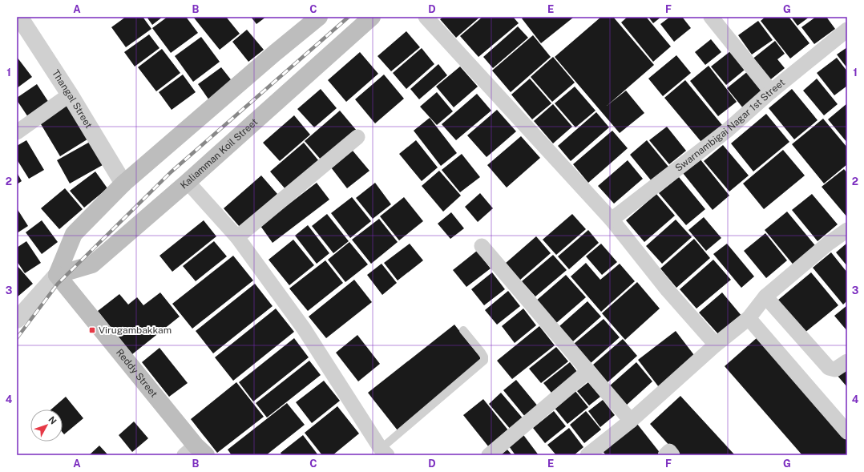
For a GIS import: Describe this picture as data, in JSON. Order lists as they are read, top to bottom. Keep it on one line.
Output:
{"streets":{"main road":["Kaliamman Koil Street","Reddy Street"],"street":["Thangal Street","Swarnambigai Nagar 1st Street"]},"crossings":[["Kaliamman Koil Street","Reddy Street"]],"places":{"transit":["Virugambakkam"]},"north":"top right","grid":{"columns":["A","B","C","D","E","F","G"],"rows":["1","2","3","4"]}}
